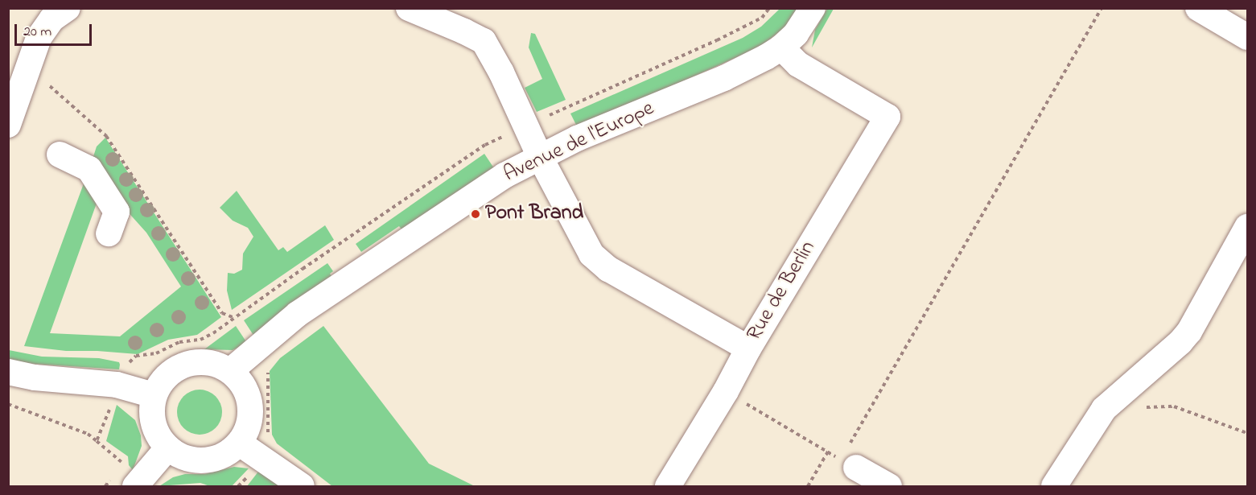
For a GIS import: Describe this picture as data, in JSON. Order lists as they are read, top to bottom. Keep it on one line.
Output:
{"streets":{"street":["Avenue de l'Europe","Rue de Berlin"]},"crossings":[["Avenue de l'Europe","Rue de Berlin"]],"places":["Pont Brand"],"scale_bar":"20 m"}
